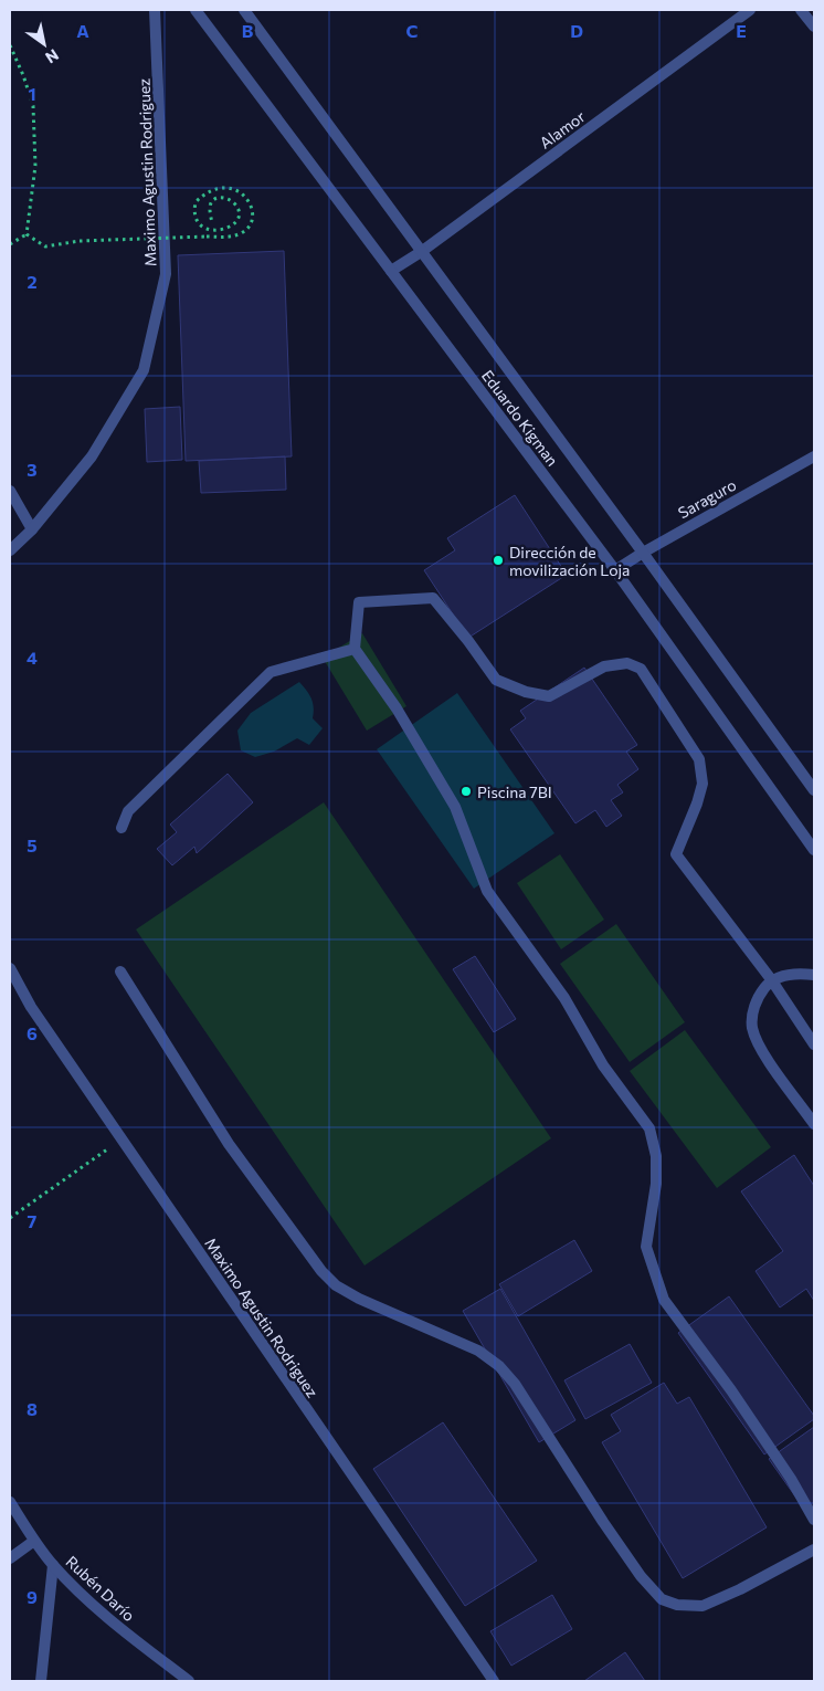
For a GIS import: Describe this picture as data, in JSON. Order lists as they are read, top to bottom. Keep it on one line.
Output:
{"streets":{"street":["Alamor","Maximo Agustin Rodriguez","Eduardo Kigman","Saraguro","Rubén Darío"]},"crossings":[["Alamor","Eduardo Kigman"],["Eduardo Kigman","Saraguro"]],"places":["Dirección de movilización Loja","Piscina 7BI"],"north":"bottom right","grid":{"columns":["A","B","C","D","E"],"rows":["1","2","3","4","5","6","7","8","9"]}}
